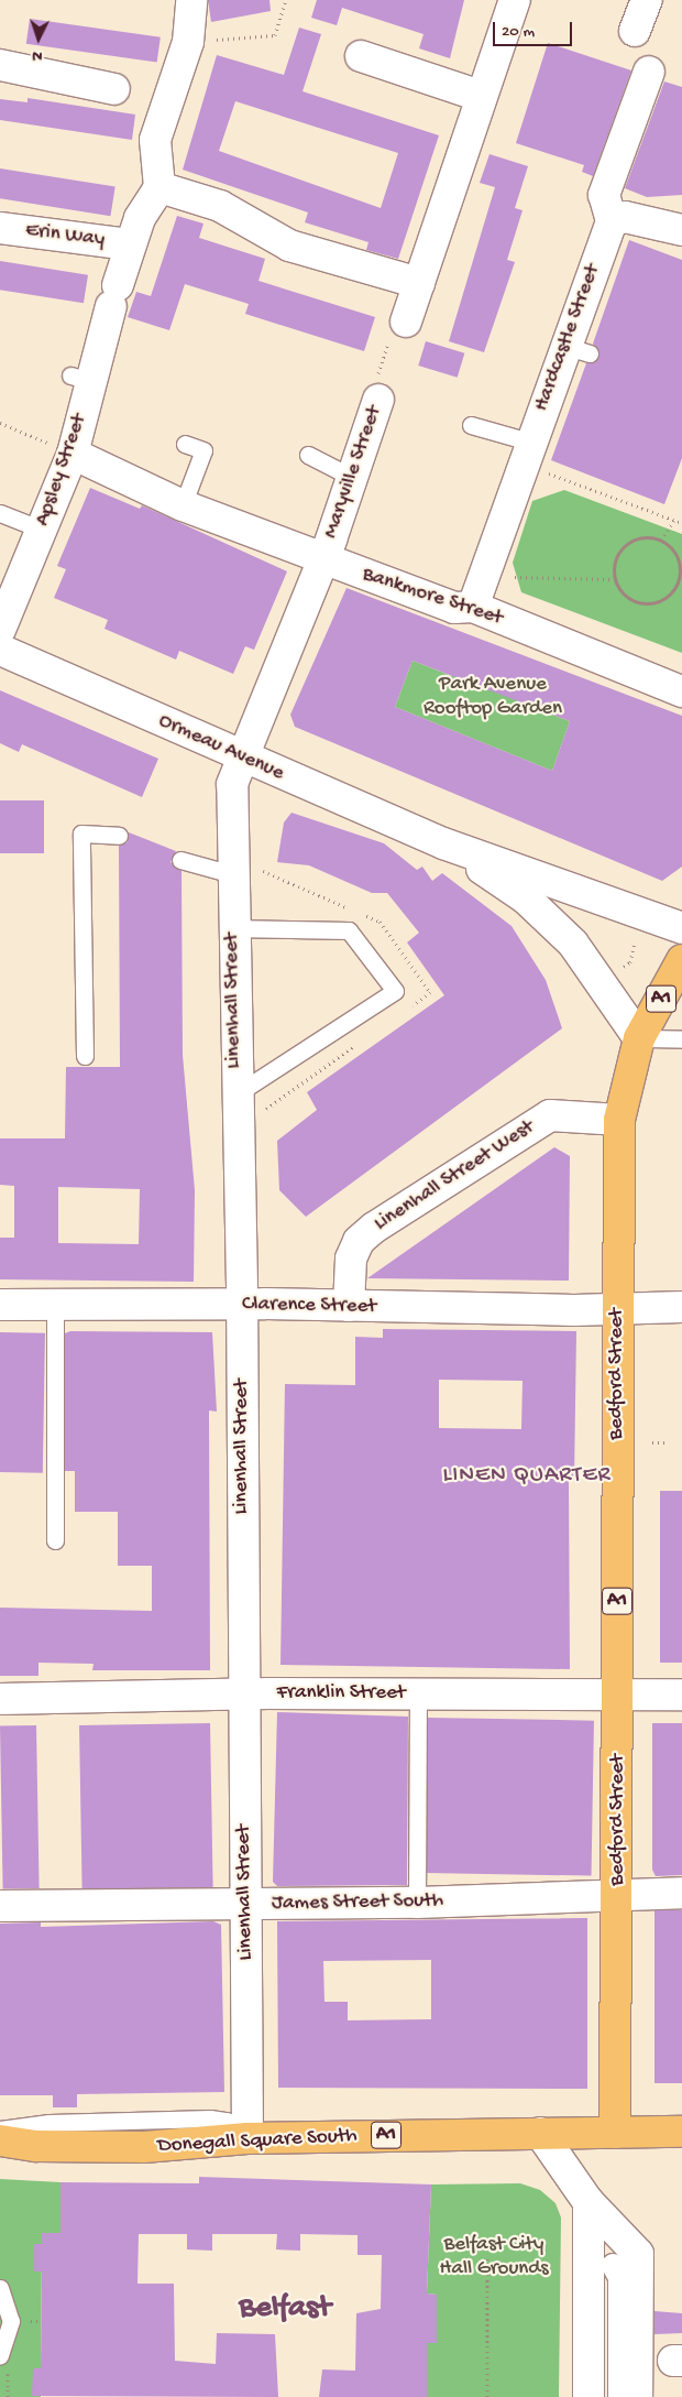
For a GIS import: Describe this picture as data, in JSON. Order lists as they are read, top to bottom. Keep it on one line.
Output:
{"streets":{"main road":["A1","Bedford Street","Donegall Square South"],"street":["Erin Way","Hardcastle Street","Apsley Street","Maryville Street","Bankmore Street","Ormeau Avenue","Linenhall Street","Linenhall Street West","Clarence Street","Franklin Street","James Street South"]},"crossings":[["Erin Way","Apsley Street"],["Hardcastle Street","Bankmore Street"],["Apsley Street","Bankmore Street"],["Maryville Street","Bankmore Street"],["Maryville Street","Ormeau Avenue"],["Maryville Street","Linenhall Street"],["Ormeau Avenue","Linenhall Street"],["Ormeau Avenue","Bedford Street"],["A1","Bedford Street"],["A1","Donegall Square South"],["Linenhall Street","Clarence Street"],["Linenhall Street","Franklin Street"],["Linenhall Street","James Street South"],["Linenhall Street","Donegall Square South"],["Linenhall Street West","Clarence Street"],["Linenhall Street West","Bedford Street"],["Clarence Street","Bedford Street"],["Bedford Street","Franklin Street"],["Bedford Street","James Street South"],["Bedford Street","Donegall Square South"]],"districts":["LINEN QUARTER","Belfast"],"parks":["Park Avenue Rooftop Garden","Belfast City Hall Grounds"],"scale_bar":"20 m","north":"bottom"}
